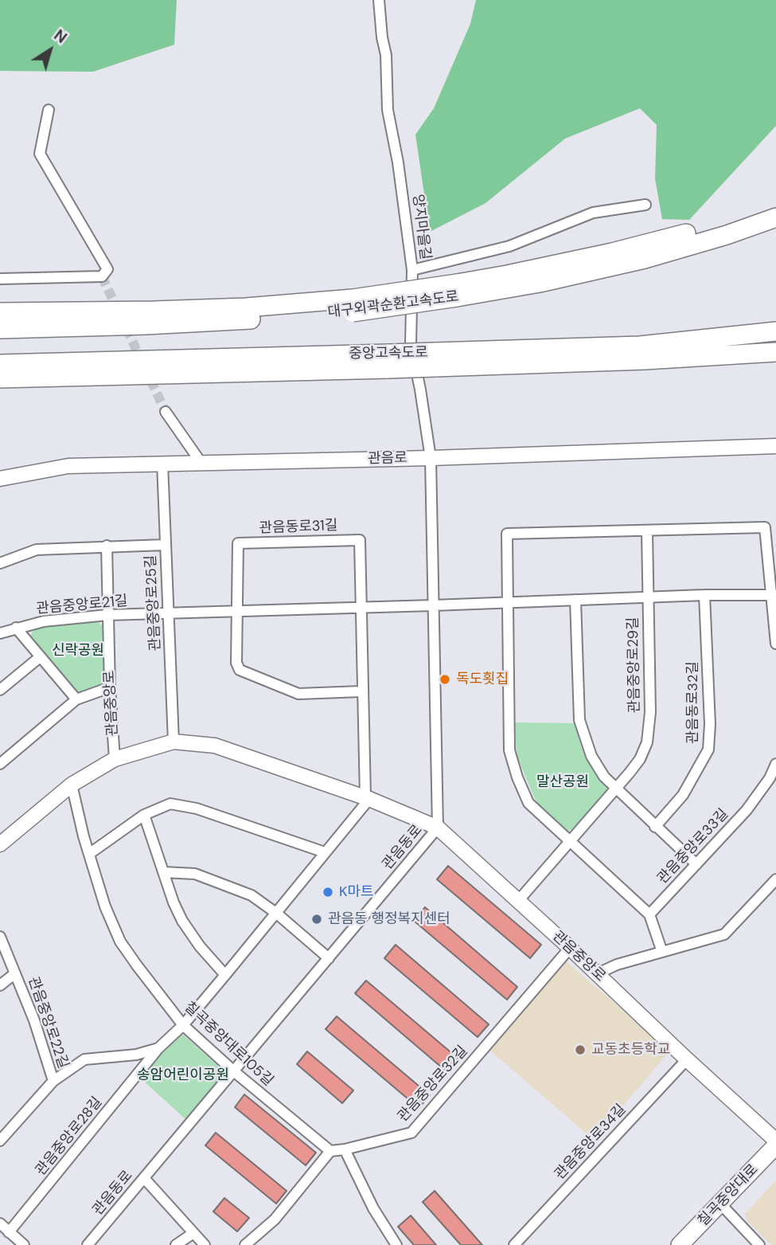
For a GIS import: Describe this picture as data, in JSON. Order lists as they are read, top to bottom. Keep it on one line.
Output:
{"streets":{"highway":["대구외곽순환고속도로","중앙고속도로"],"main road":["관음로","관음중앙로","칠곡중앙대로"],"street":["양지마을길","관음동로31길","관음중앙로25길","관음중앙로21길","관음중앙로29길","관음동로32길","관음중앙로33길","관음동로","관음중앙로22길","칠곡중앙대로105길","관음중앙로32길","관음중앙로28길","관음중앙로34길"]},"crossings":[["양지마을길","관음로"],["양지마을길","관음동로"],["관음로","관음중앙로25길"],["관음로","관음동로"],["관음중앙로25길","관음중앙로21길"],["관음중앙로25길","관음중앙로"],["관음중앙로21길","관음중앙로"],["관음중앙로29길","관음중앙로"],["관음중앙로","관음동로"],["관음중앙로","칠곡중앙대로105길"],["관음중앙로","관음중앙로32길"],["관음중앙로","관음중앙로28길"],["관음중앙로","관음중앙로34길"],["관음동로","칠곡중앙대로105길"],["관음중앙로22길","관음중앙로28길"],["칠곡중앙대로105길","관음중앙로32길"],["칠곡중앙대로105길","관음중앙로28길"]],"parks":["신락공원","말산공원","송암어린이공원"],"places":["독도횟집","K마트","관음동 행정복지센터","교동초등학교"],"north":"top right"}
